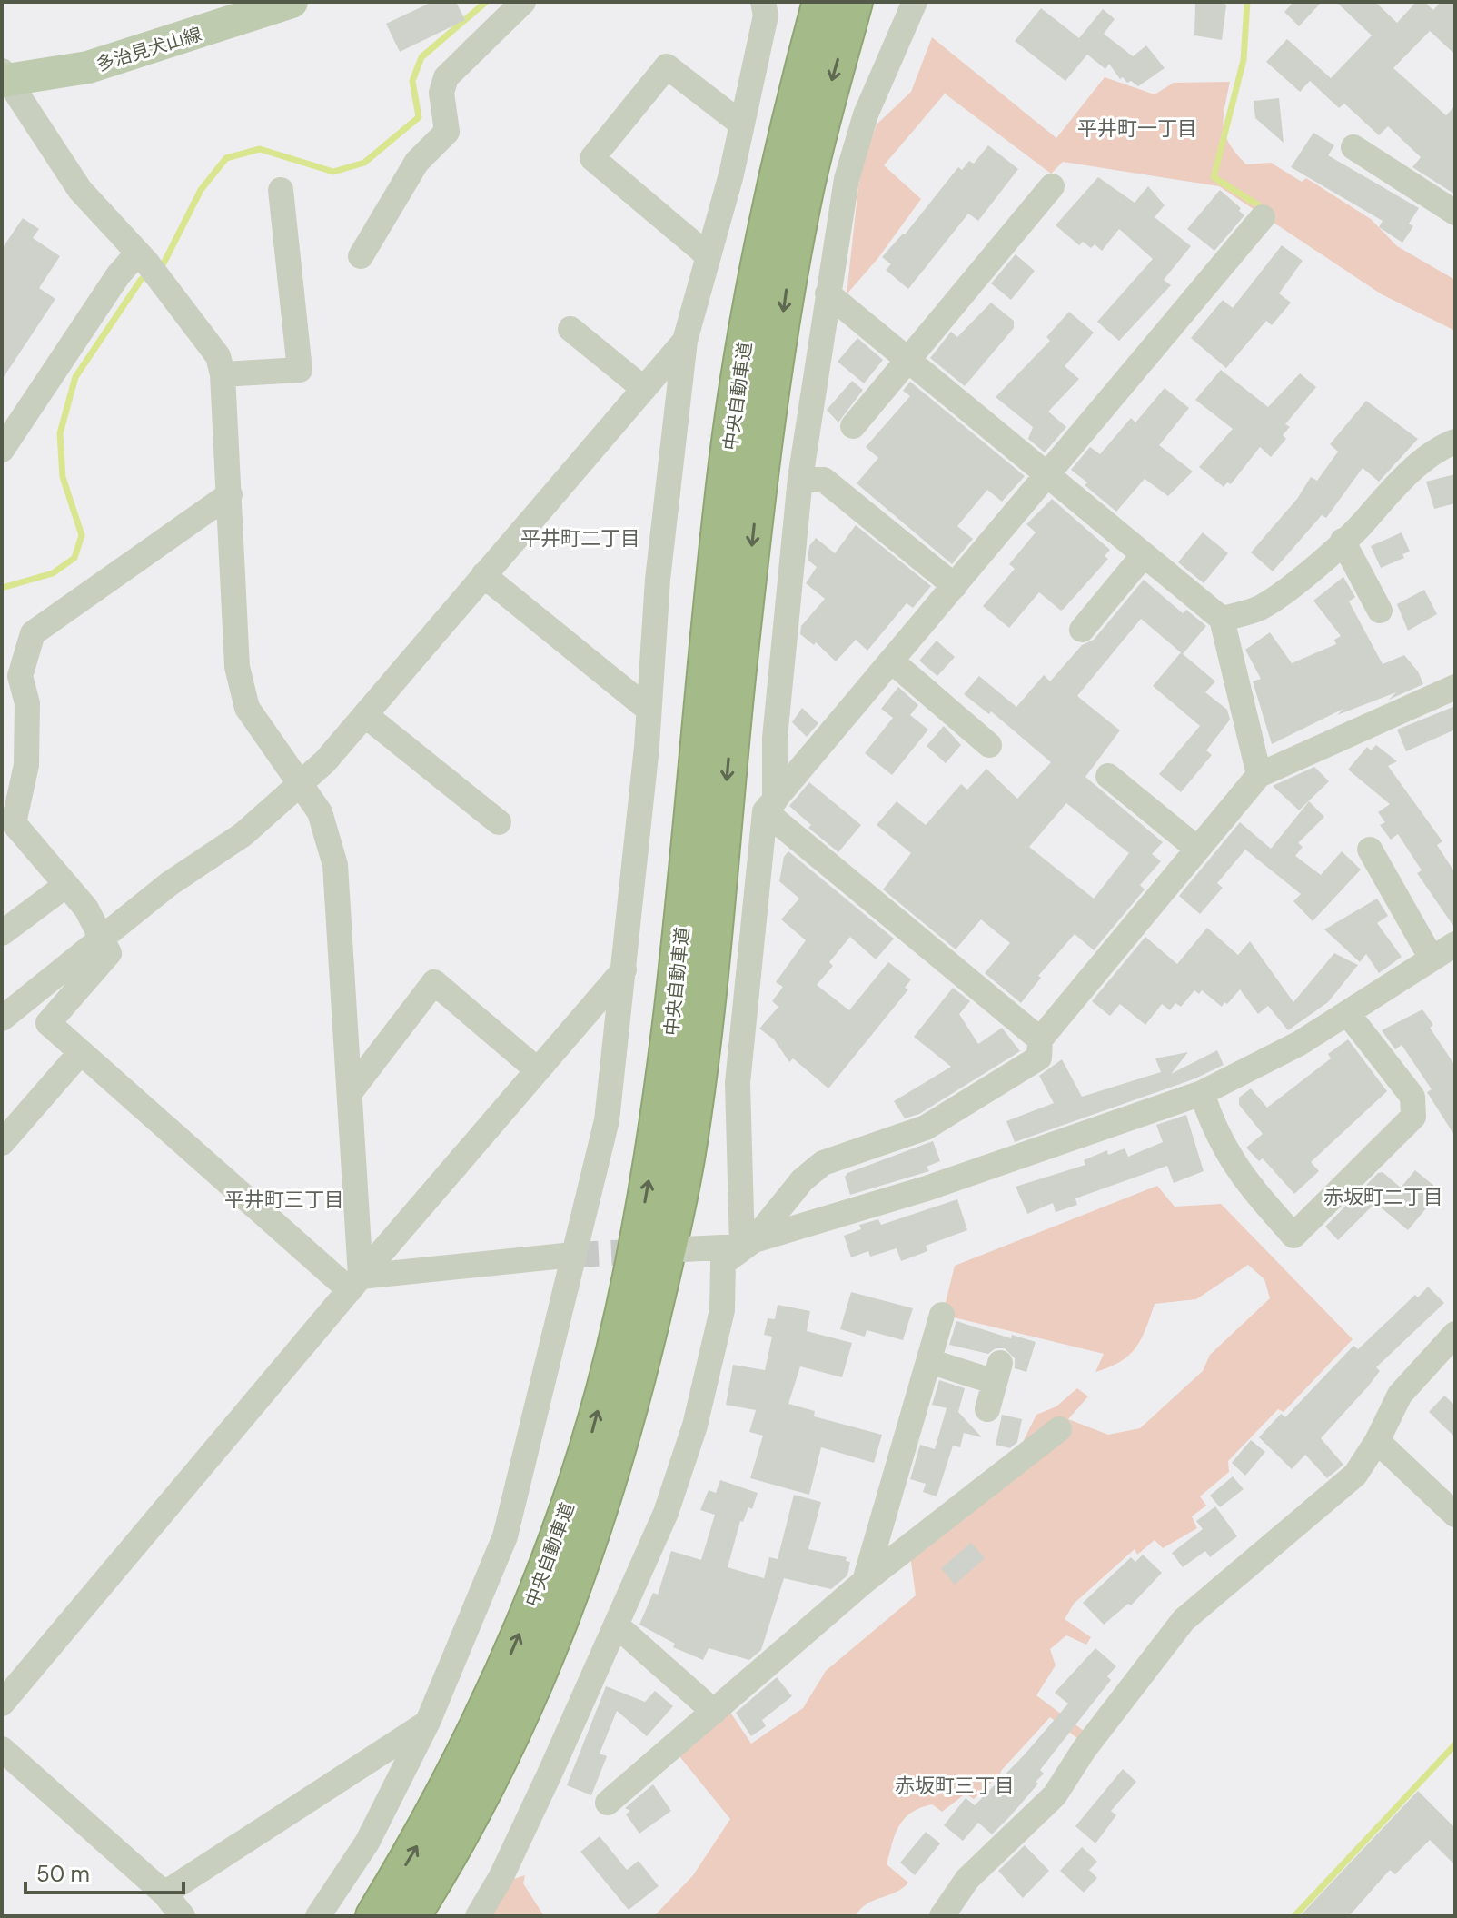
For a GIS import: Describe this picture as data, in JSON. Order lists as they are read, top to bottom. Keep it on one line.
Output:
{"streets":{"highway":["中央自動車道"],"main road":["多治見犬山線"]},"districts":["平井町一丁目","平井町二丁目","赤坂町二丁目","平井町三丁目","赤坂町三丁目"],"scale_bar":"50 m"}
